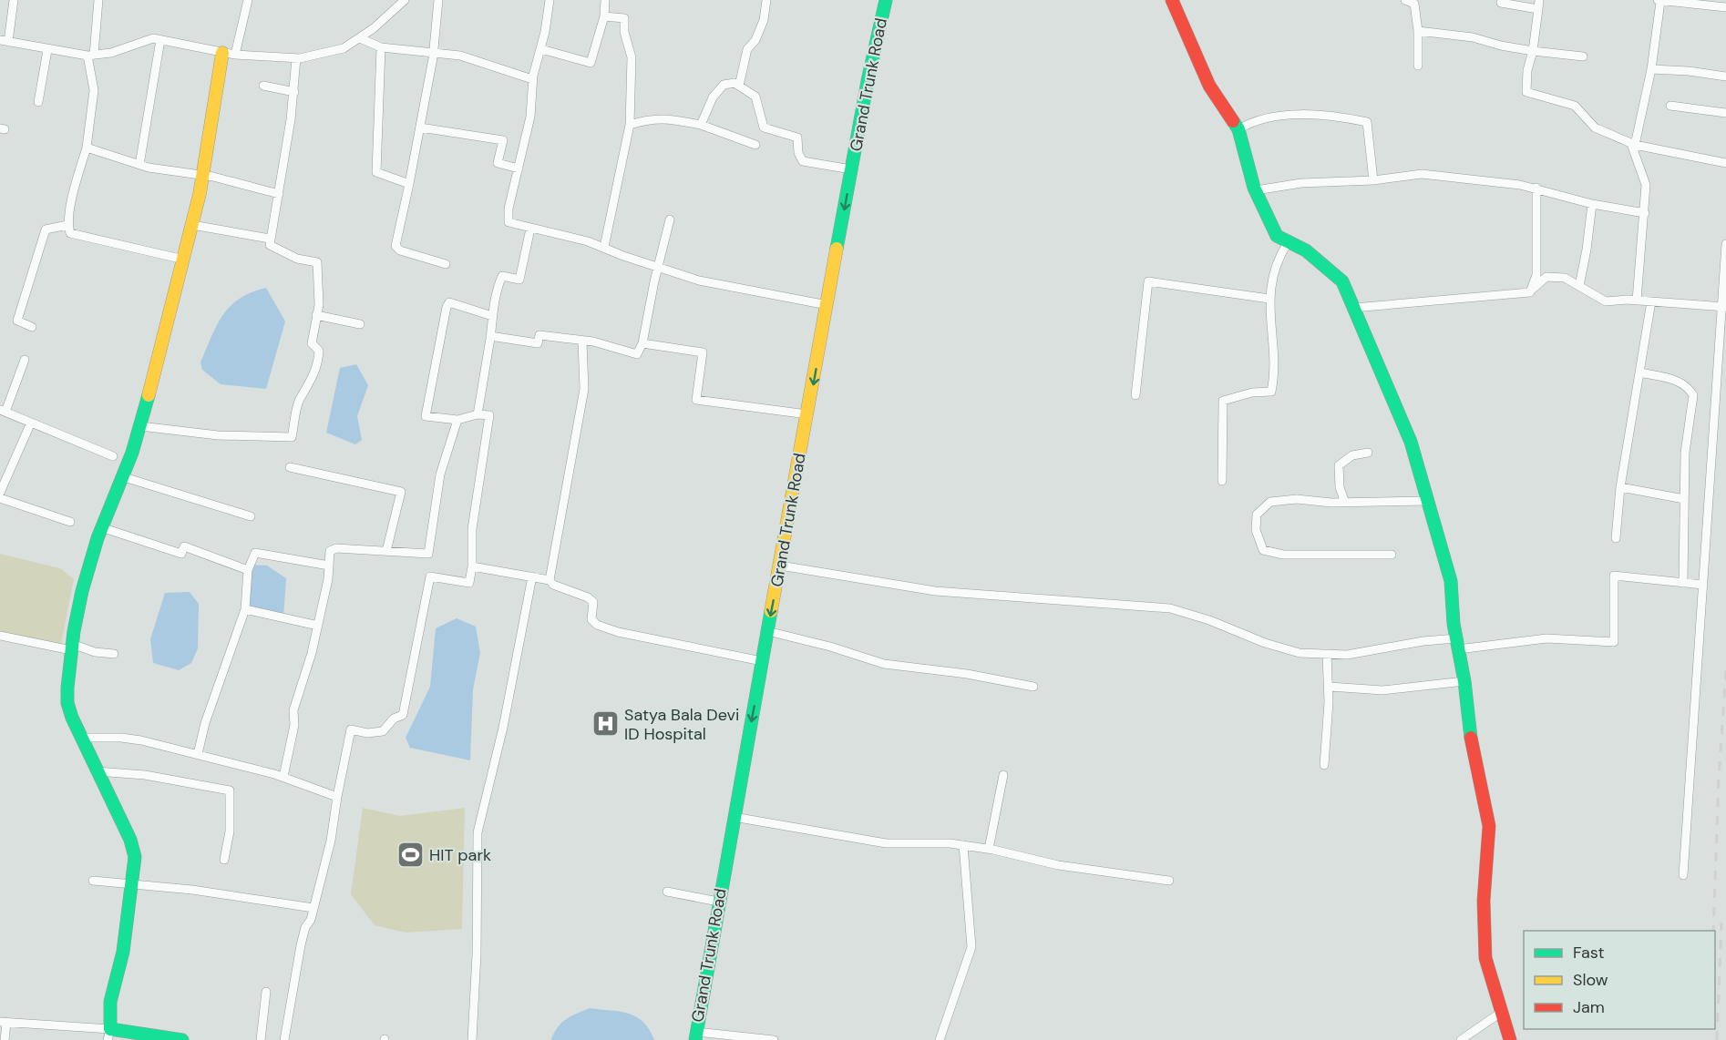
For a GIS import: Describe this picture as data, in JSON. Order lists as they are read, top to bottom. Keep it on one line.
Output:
{"streets":{"street":["Grand Trunk Road"]},"one_way":["Grand Trunk Road"],"places":{"hospital":["Satya Bala Devi ID Hospital"],"sports":["HIT park"]},"legend":["Fast","Slow","Jam"]}
